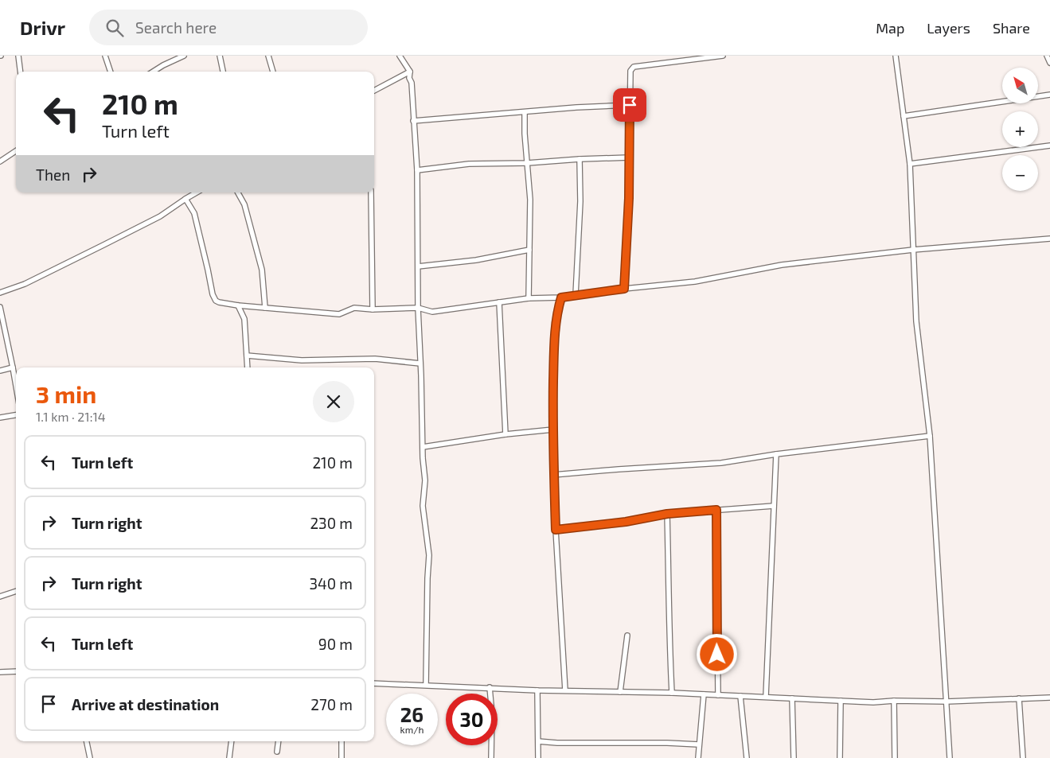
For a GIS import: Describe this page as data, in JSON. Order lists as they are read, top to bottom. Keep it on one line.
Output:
{"north":"top left","page":{"header":"Drivr","search":"Search here","nav":["Map","Layers","Share"],"map_buttons":["+","−"],"turn":["210 m","Turn left"],"then":"Then","heading":["3 min","1.1 km · 21:14"],"list":[{"name":"Turn left","value":"210 m"},{"name":"Turn right","value":"230 m"},{"name":"Turn right","value":"340 m"},{"name":"Turn left","value":"90 m"},{"name":"Arrive at destination","value":"270 m"}],"speed":"26 km/h","limit":"30"}}
